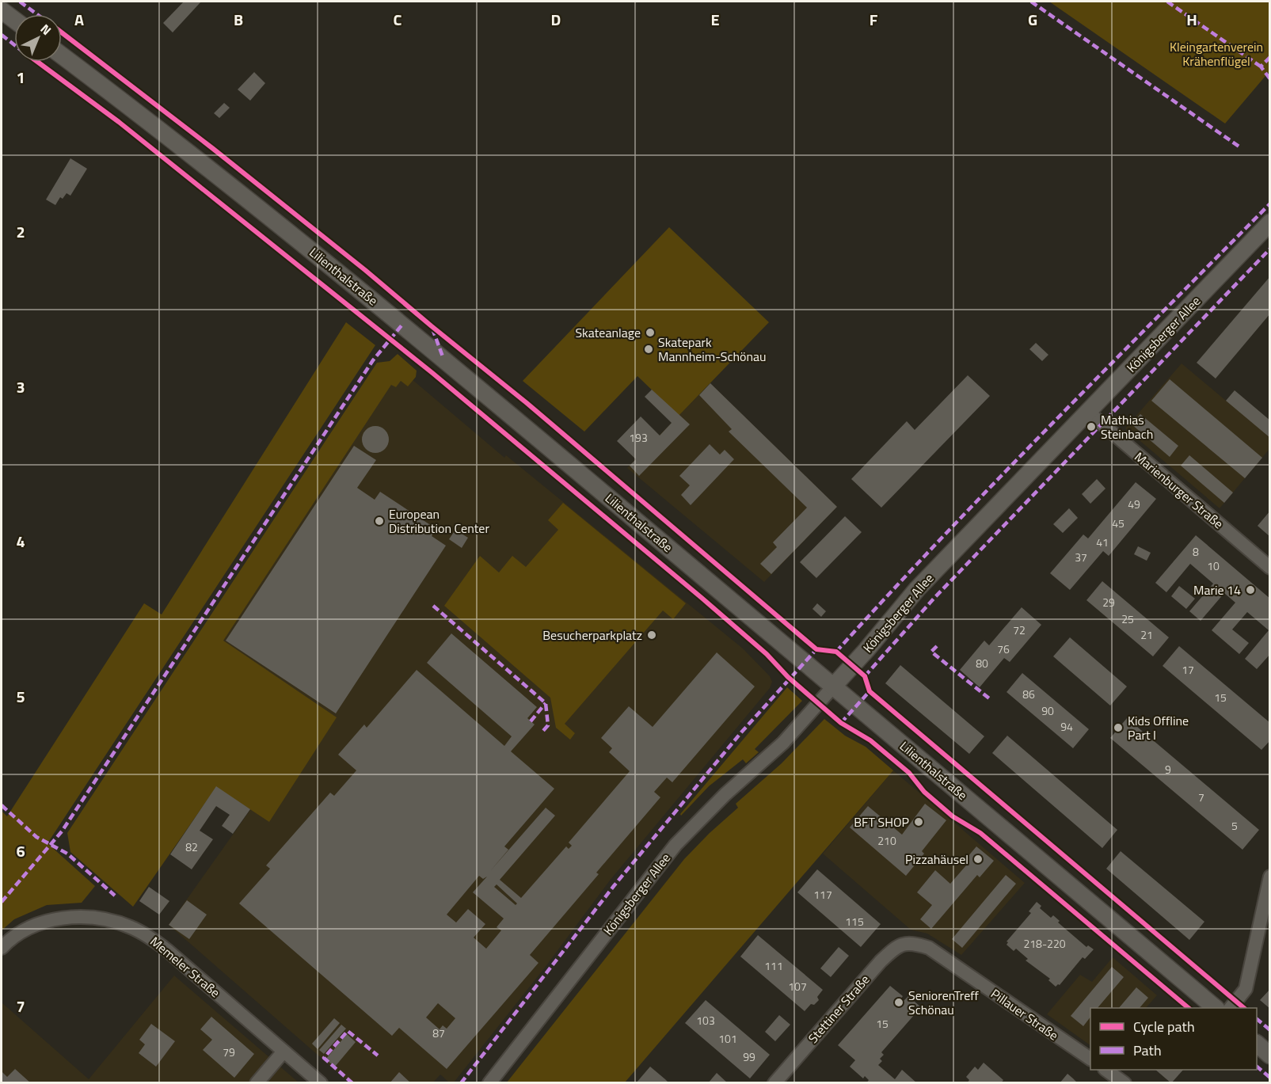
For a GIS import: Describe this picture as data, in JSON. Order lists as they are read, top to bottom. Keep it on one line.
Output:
{"streets":{"street":["Lilienthalstraße","Königsberger Allee","Marienburger Straße","Memeler Straße","Stettiner Straße","Pillauer Straße"]},"crossings":[["Lilienthalstraße","Königsberger Allee"],["Königsberger Allee","Marienburger Straße"],["Stettiner Straße","Pillauer Straße"]],"parks":["Kleingartenverein Krähenflügel"],"places":["Skateanlage","Skatepark Mannheim-Schönau","Mathias Steinbach","European Distribution Center","Marie 14","Besucherparkplatz","Kids Offline Part I","BFT SHOP","Pizzahäusel","SeniorenTreff Schönau"],"house_numbers":["193","49","45","41","8","37","10","29","25","72","21","76","80","17","86","15","90","94","9","7","5","210","82","117","115","218-220","111","107","103","15","87","101","79","99"],"legend":["Cycle path","Path"],"north":"top right","grid":{"columns":["A","B","C","D","E","F","G","H"],"rows":["1","2","3","4","5","6","7"]}}
